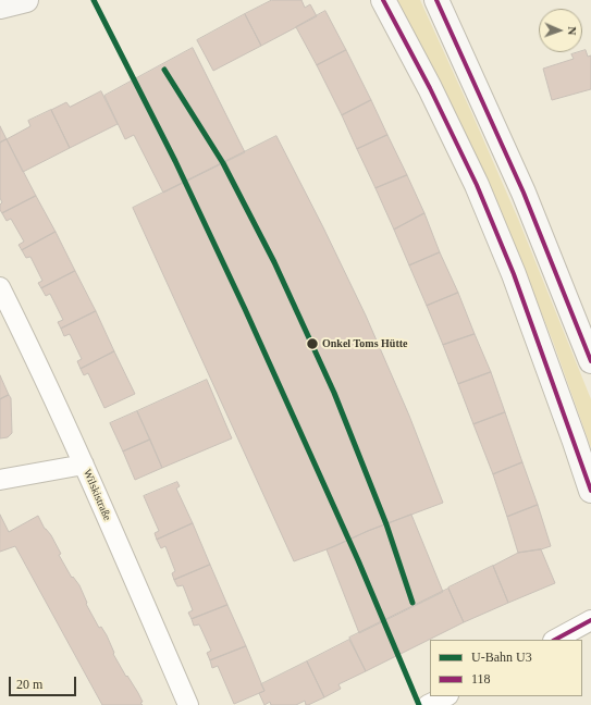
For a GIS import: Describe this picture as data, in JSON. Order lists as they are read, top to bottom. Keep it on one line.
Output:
{"streets":{"street":["Wilskistraße"]},"places":["Onkel Toms Hütte"],"lines":["metro line U3","transit line 118"],"legend":["U-Bahn U3","118"],"scale_bar":"20 m","north":"right"}
